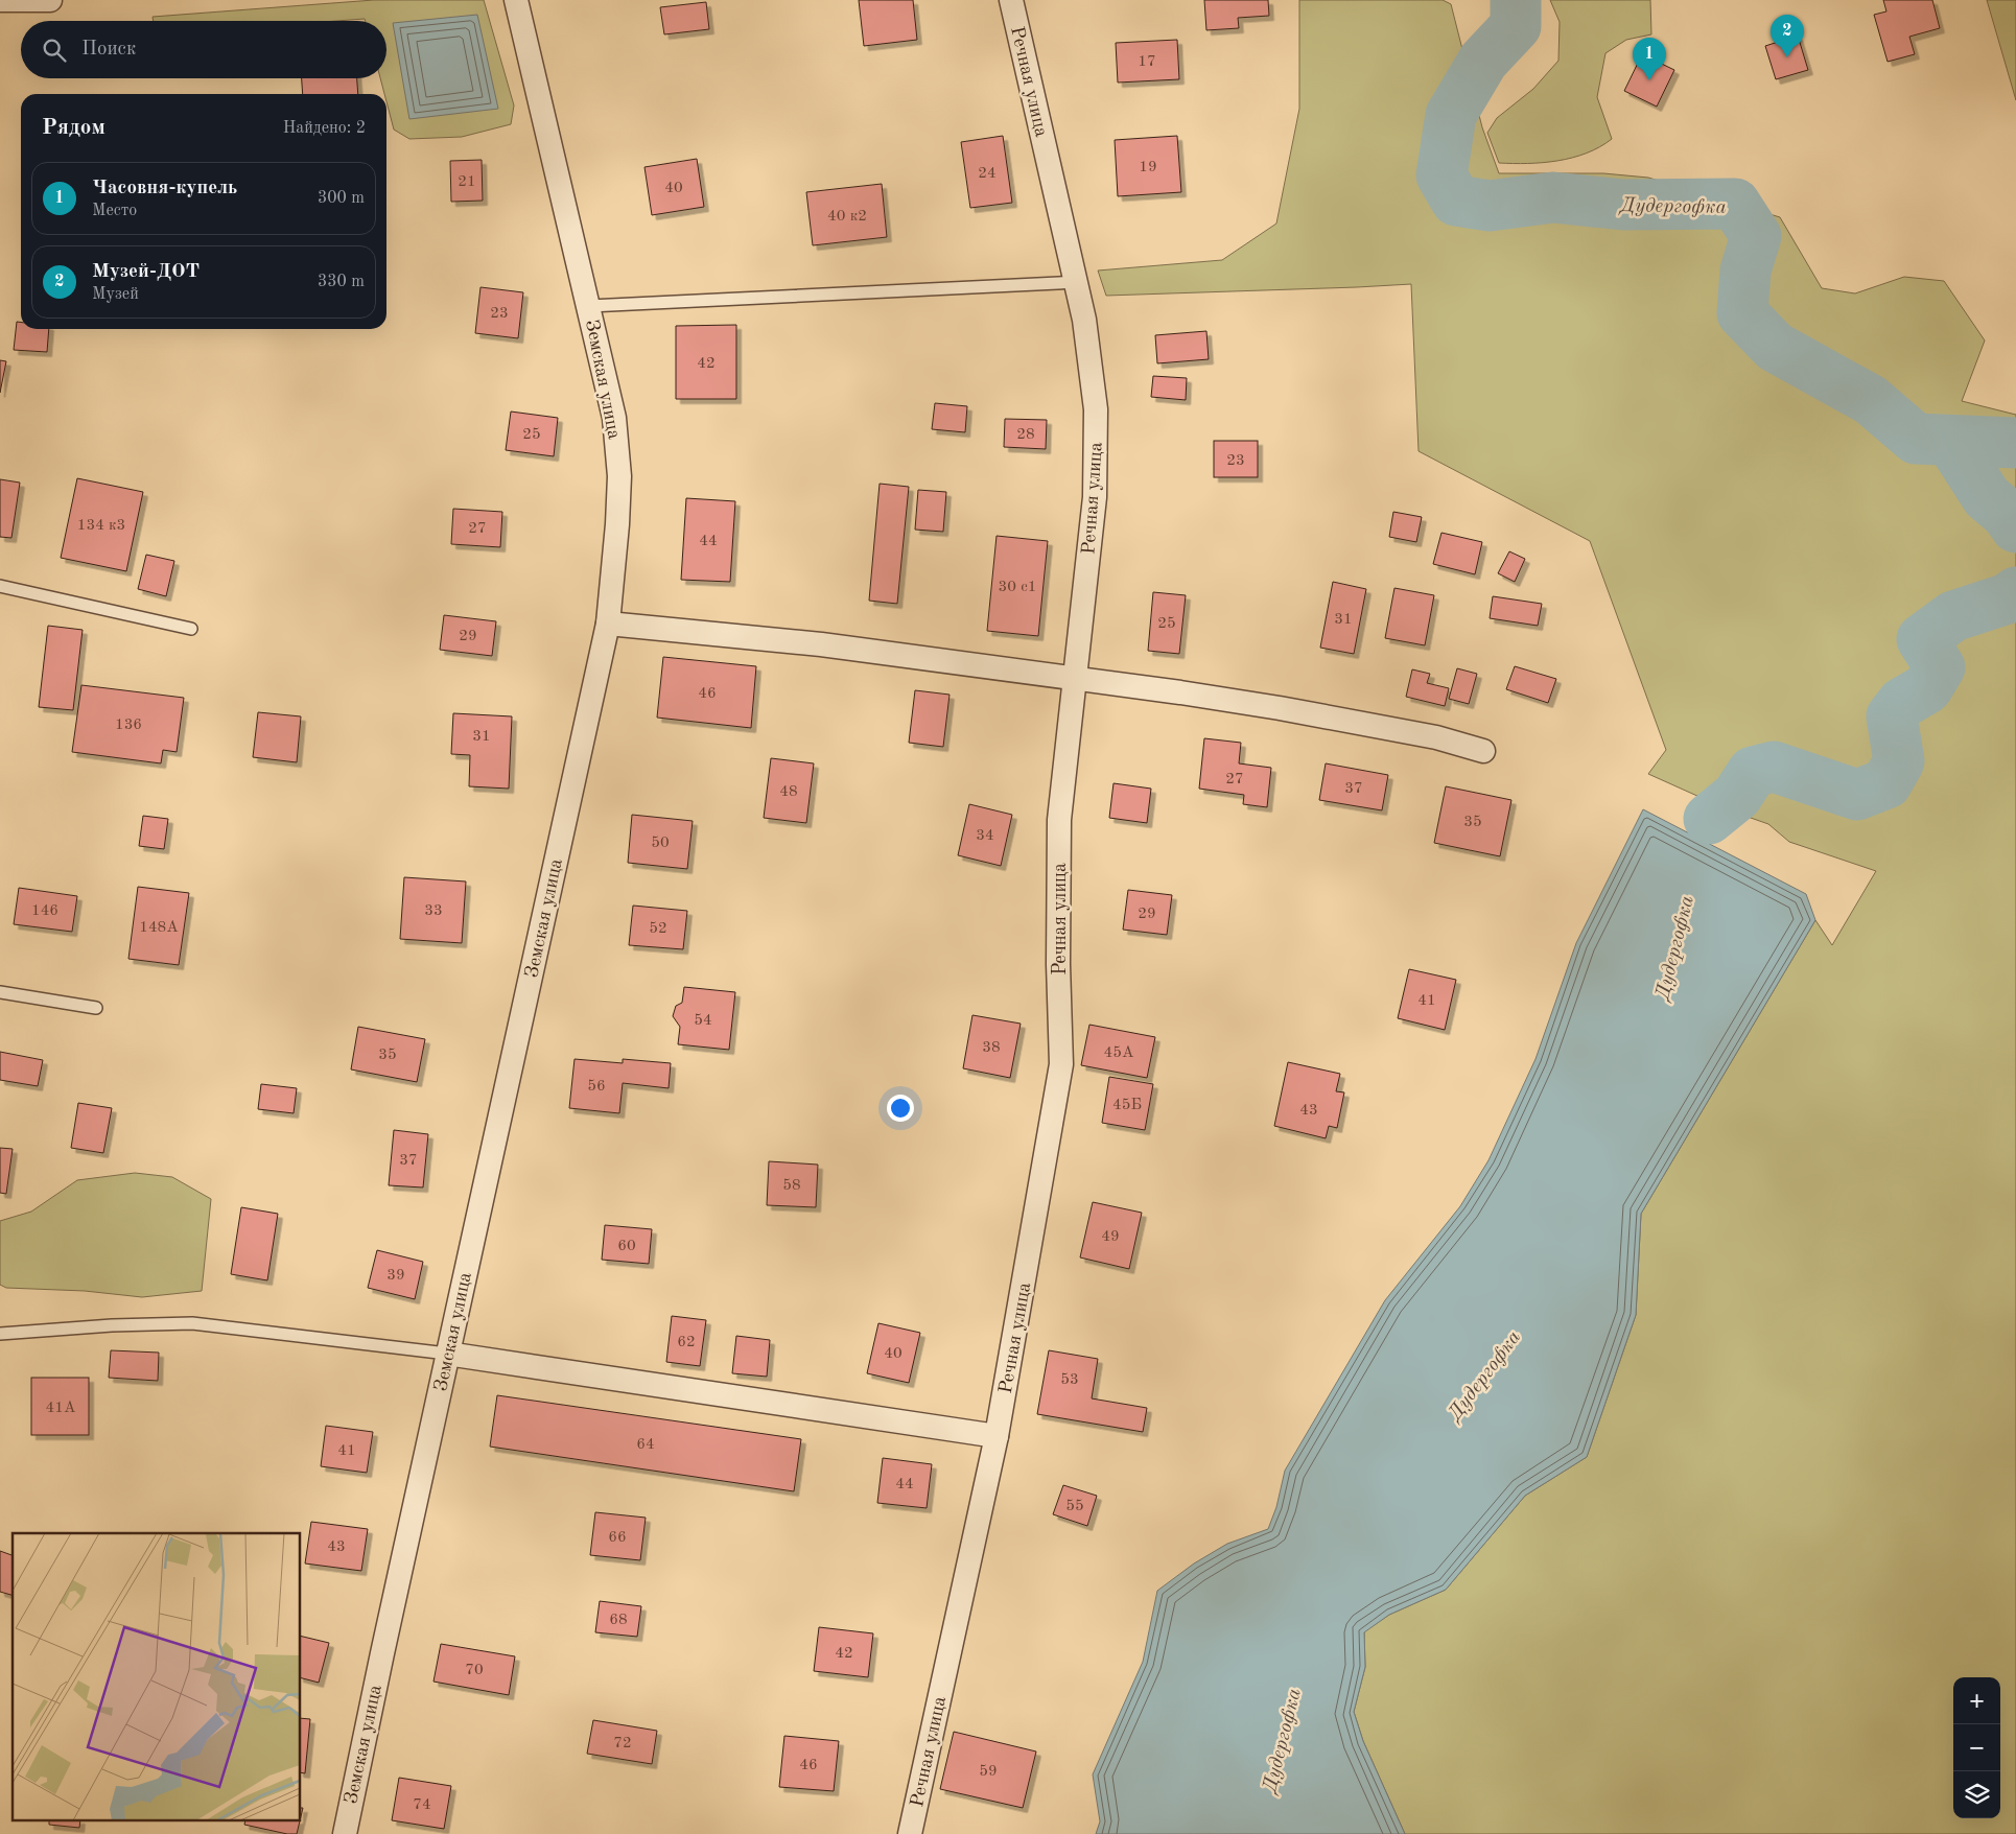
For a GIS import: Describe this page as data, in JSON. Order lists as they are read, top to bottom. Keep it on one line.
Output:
{"streets":{"street":["Речная улица","Земская улица"]},"water":["Дудергофка"],"house_numbers":["17","19","24","21","40","40 к2","23","42","25","28","23","134 к3","27","44","30 с1","31","25","29","46","136","31","27","37","48","35","34","50","146","33","29","148А","52","41","54","38","45А","35","56","45Б","43","37","58","49","60","39","62","40","53","41А","64","41","44","55","66","43","68","42","70","72","46","59","74"],"page":{"pins":["2","1"],"search":"Поиск","heading":["Рядом","Найдено: 2"],"list":[{"mark":"1","name":"Часовня-купель","note":"Место","value":"300 m"},{"mark":"2","name":"Музей-ДОТ","note":"Музей","value":"330 m"}],"map_buttons":["+","−"]}}
